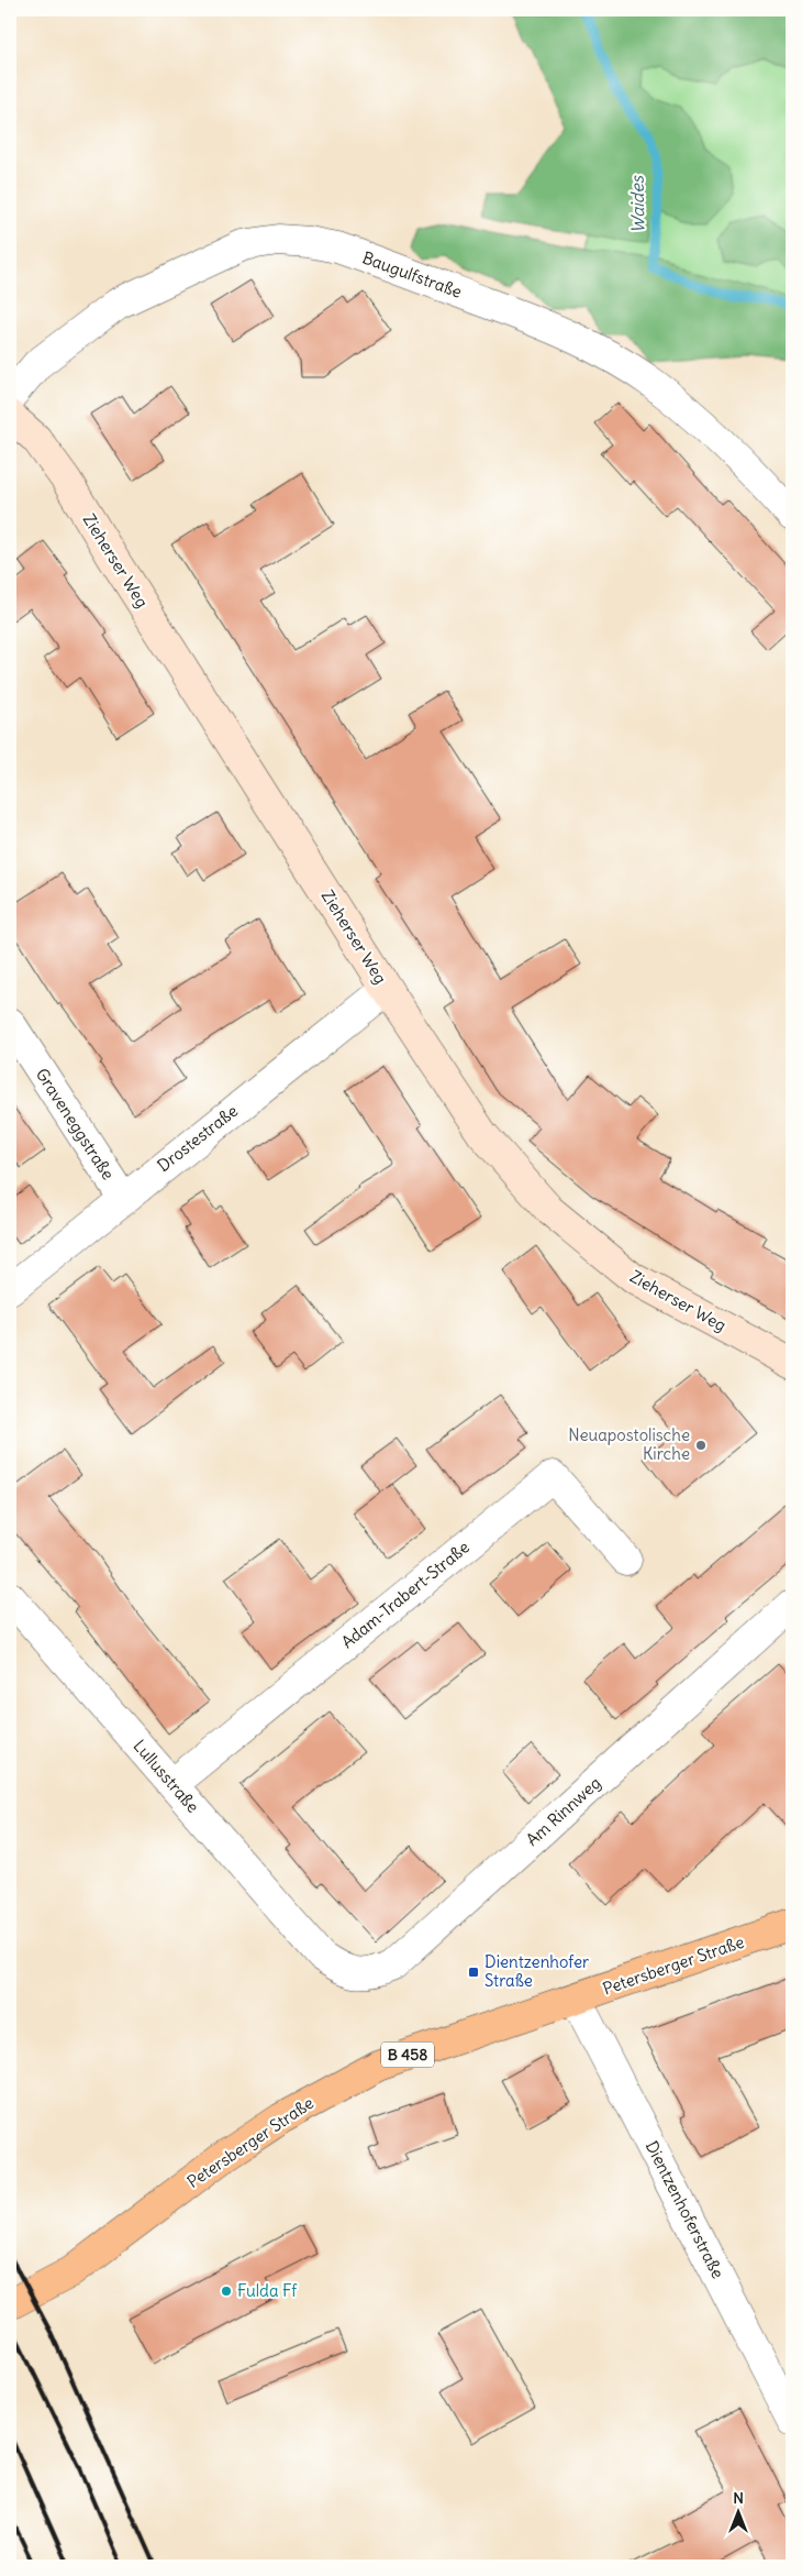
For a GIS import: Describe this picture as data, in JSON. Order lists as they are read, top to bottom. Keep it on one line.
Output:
{"streets":{"main road":["Petersberger Straße","B 458"],"street":["Baugulfstraße","Zieherser Weg","Graveneggstraße","Drostestraße","Adam-Trabert-Straße","Lullusstraße","Am Rinnweg","Dientzenhoferstraße"]},"crossings":[["Zieherser Weg","Drostestraße"],["Graveneggstraße","Drostestraße"],["Adam-Trabert-Straße","Lullusstraße"],["Lullusstraße","Am Rinnweg"],["Petersberger Straße","Dientzenhoferstraße"]],"water":["Waides"],"places":{"other":["Neuapostolische Kirche","Fulda Ff"],"transit":["Dientzenhofer Straße"]},"north":"top"}
